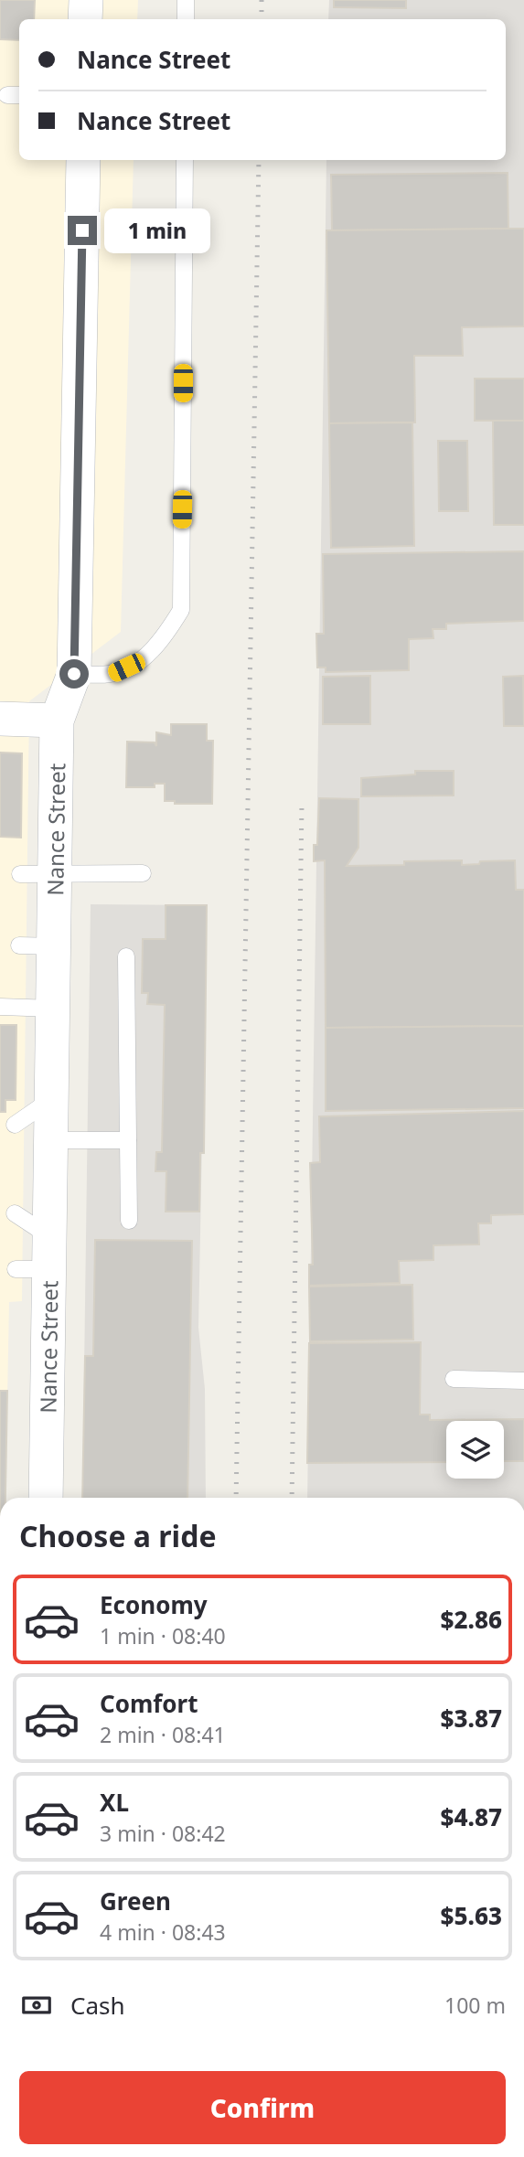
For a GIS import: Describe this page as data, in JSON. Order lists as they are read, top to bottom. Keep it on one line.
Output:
{"streets":{"street":["Nance Street"]},"page":{"banner":["Nance Street","Nance Street"],"bubble":"1 min","heading":"Choose a ride","list":[{"name":"Economy","note":"1 min · 08:40","value":"$2.86"},{"name":"Comfort","note":"2 min · 08:41","value":"$3.87"},{"name":"XL","note":"3 min · 08:42","value":"$4.87"},{"name":"Green","note":"4 min · 08:43","value":"$5.63"}],"pay":["Cash","100 m"],"buttons":"Confirm"}}
